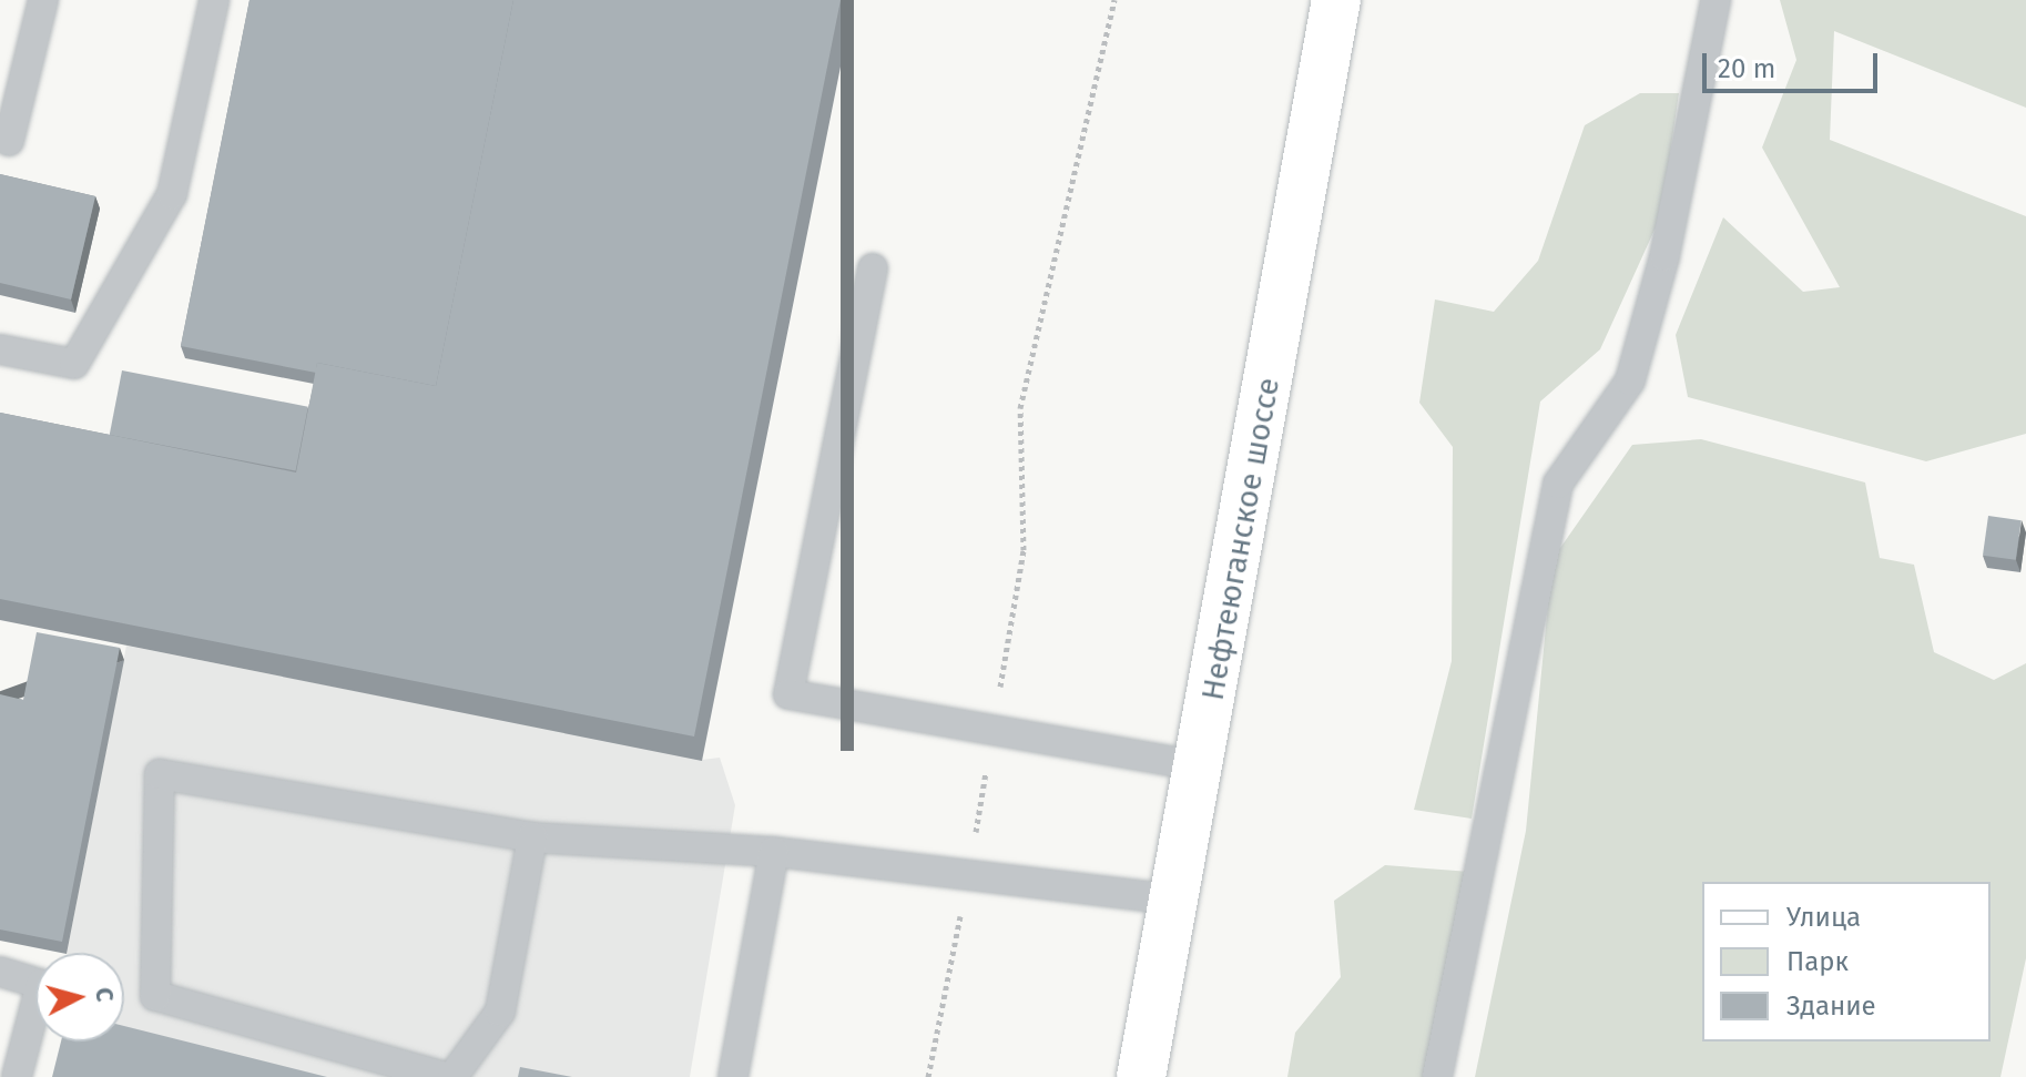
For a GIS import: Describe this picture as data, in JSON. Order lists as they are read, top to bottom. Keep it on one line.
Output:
{"streets":{"main road":["Нефтеюганское шоссе"]},"legend":["Улица","Парк","Здание"],"scale_bar":"20 m","north":"right"}
